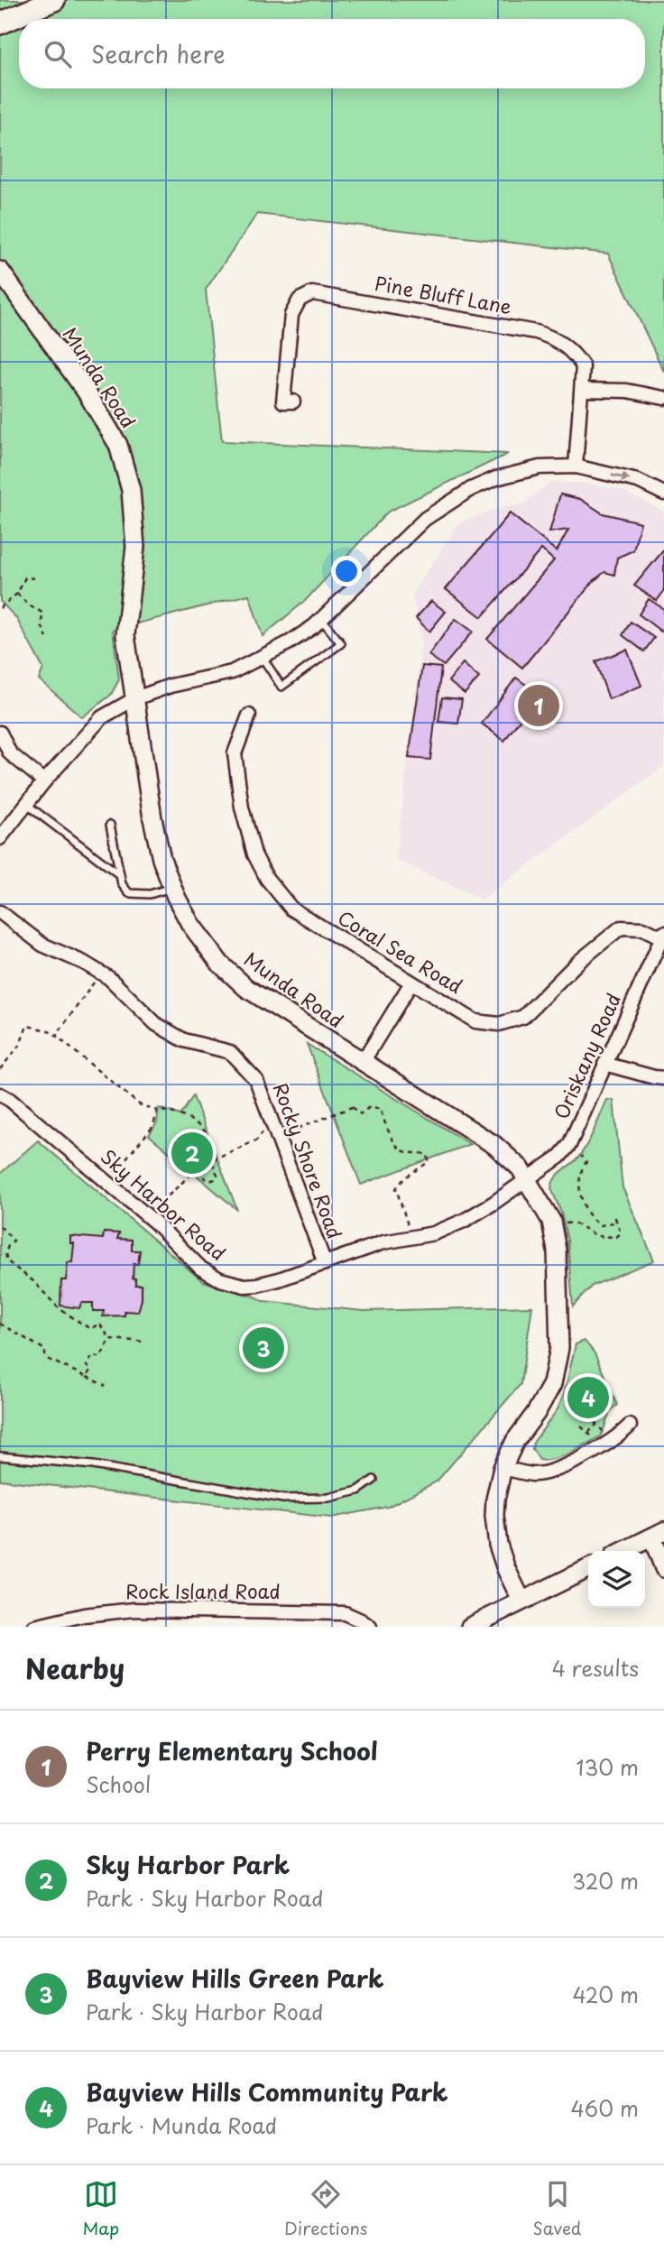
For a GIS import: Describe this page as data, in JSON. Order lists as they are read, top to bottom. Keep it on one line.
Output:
{"streets":{"street":["Pine Bluff Lane","Munda Road","Coral Sea Road","Oriskany Road","Rocky Shore Road","Sky Harbor Road","Rock Island Road"]},"crossings":[["Munda Road","Oriskany Road"],["Munda Road","Sky Harbor Road"],["Coral Sea Road","Oriskany Road"],["Oriskany Road","Sky Harbor Road"],["Rocky Shore Road","Sky Harbor Road"]],"page":{"search":"Search here","pins":["1","2","3","4"],"heading":["Nearby","4 results"],"list":[{"mark":"1","name":"Perry Elementary School","note":"School","value":"130 m"},{"mark":"2","name":"Sky Harbor Park","note":"Park · Sky Harbor Road","value":"320 m"},{"mark":"3","name":"Bayview Hills Green Park","note":"Park · Sky Harbor Road","value":"420 m"},{"mark":"4","name":"Bayview Hills Community Park","note":"Park · Munda Road","value":"460 m"}],"nav":["Map","Directions","Saved"]}}
